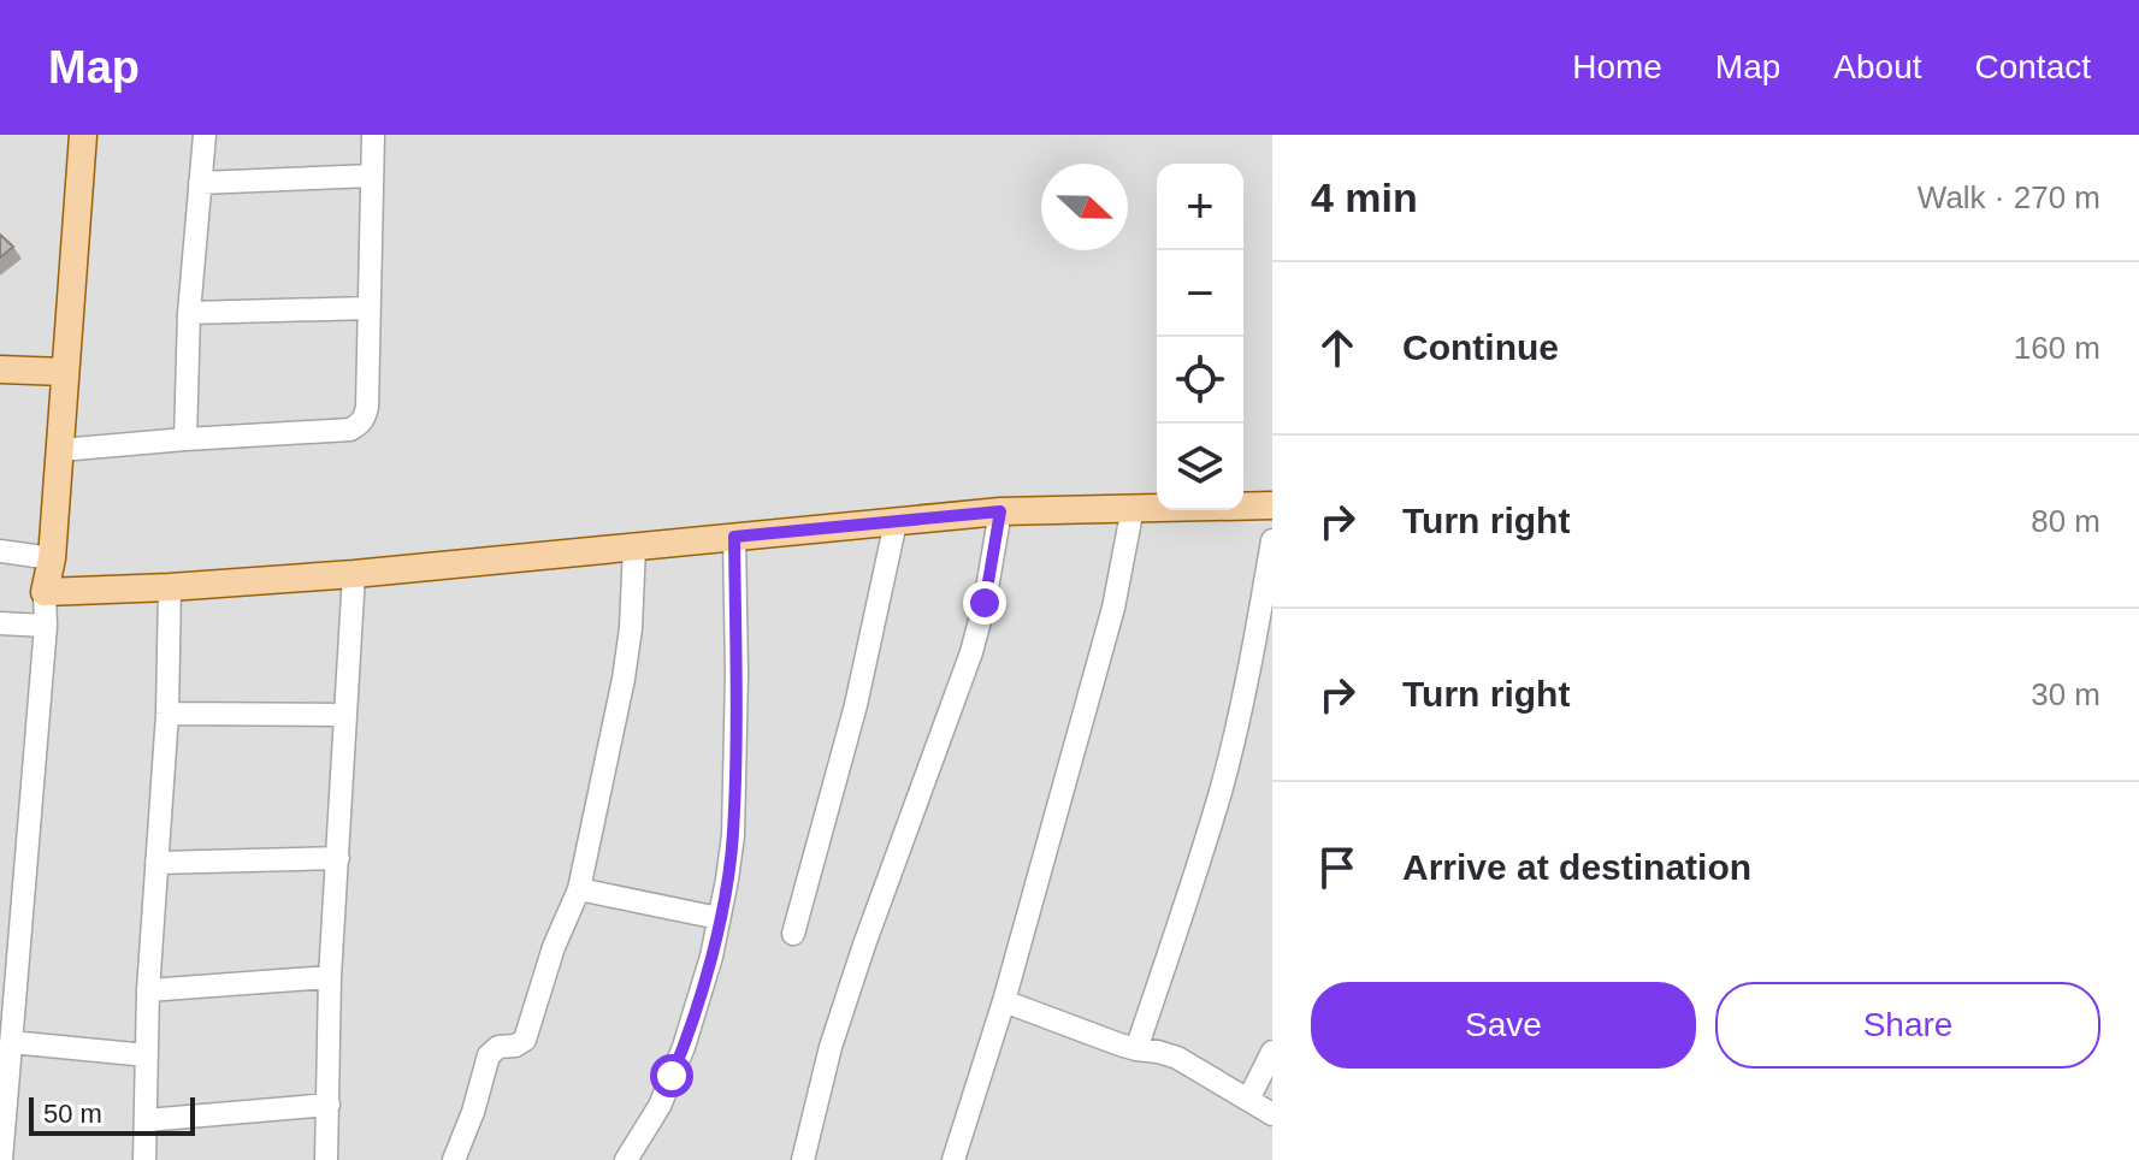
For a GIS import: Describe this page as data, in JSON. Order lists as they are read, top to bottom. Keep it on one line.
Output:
{"scale_bar":"50 m","north":"right","page":{"header":"Map","nav":["Home","Map","About","Contact"],"heading":["4 min","Walk · 270 m"],"map_buttons":["+","−"],"list":[["Continue","160 m"],["Turn right","80 m"],["Turn right","30 m"],"Arrive at destination"],"buttons":["Save","Share"],"scale":"50 m"}}
